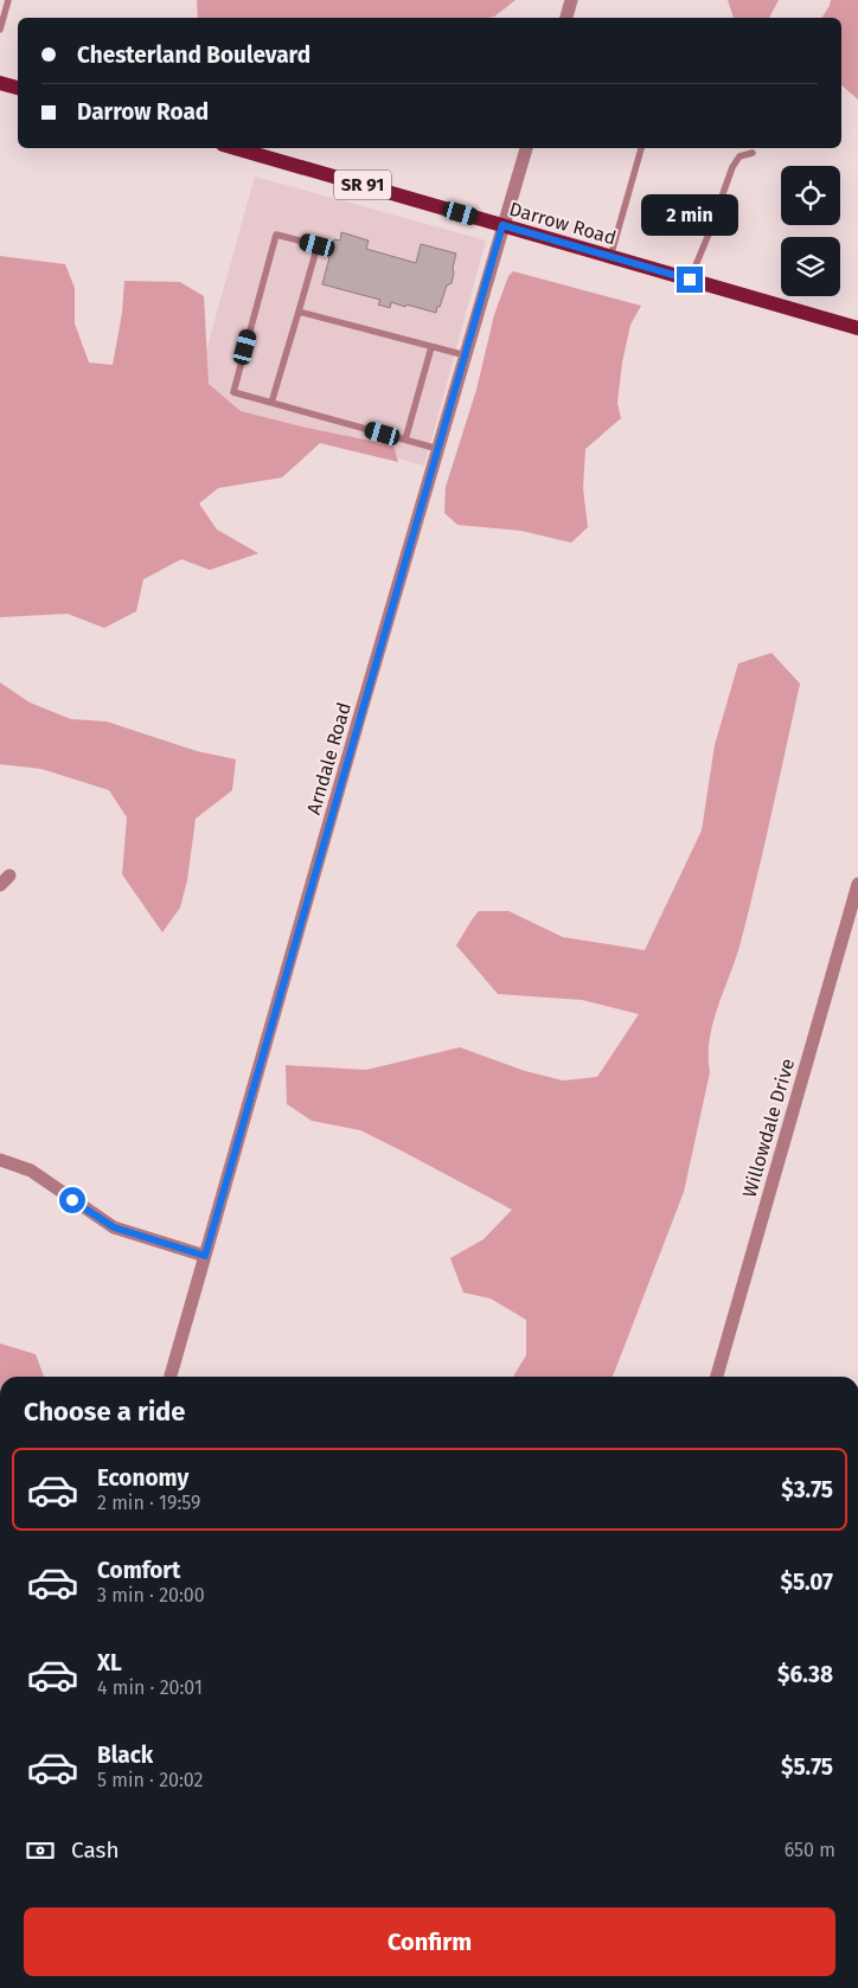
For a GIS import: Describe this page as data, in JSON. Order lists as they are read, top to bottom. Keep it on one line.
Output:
{"streets":{"main road":["SR 91","Darrow Road"],"street":["Arndale Road","Willowdale Drive"]},"crossings":[["Darrow Road","Arndale Road"]],"page":{"banner":["Chesterland Boulevard","Darrow Road"],"bubble":"2 min","heading":"Choose a ride","list":[{"name":"Economy","note":"2 min · 19:59","value":"$3.75"},{"name":"Comfort","note":"3 min · 20:00","value":"$5.07"},{"name":"XL","note":"4 min · 20:01","value":"$6.38"},{"name":"Black","note":"5 min · 20:02","value":"$5.75"}],"pay":["Cash","650 m"],"buttons":"Confirm"}}
